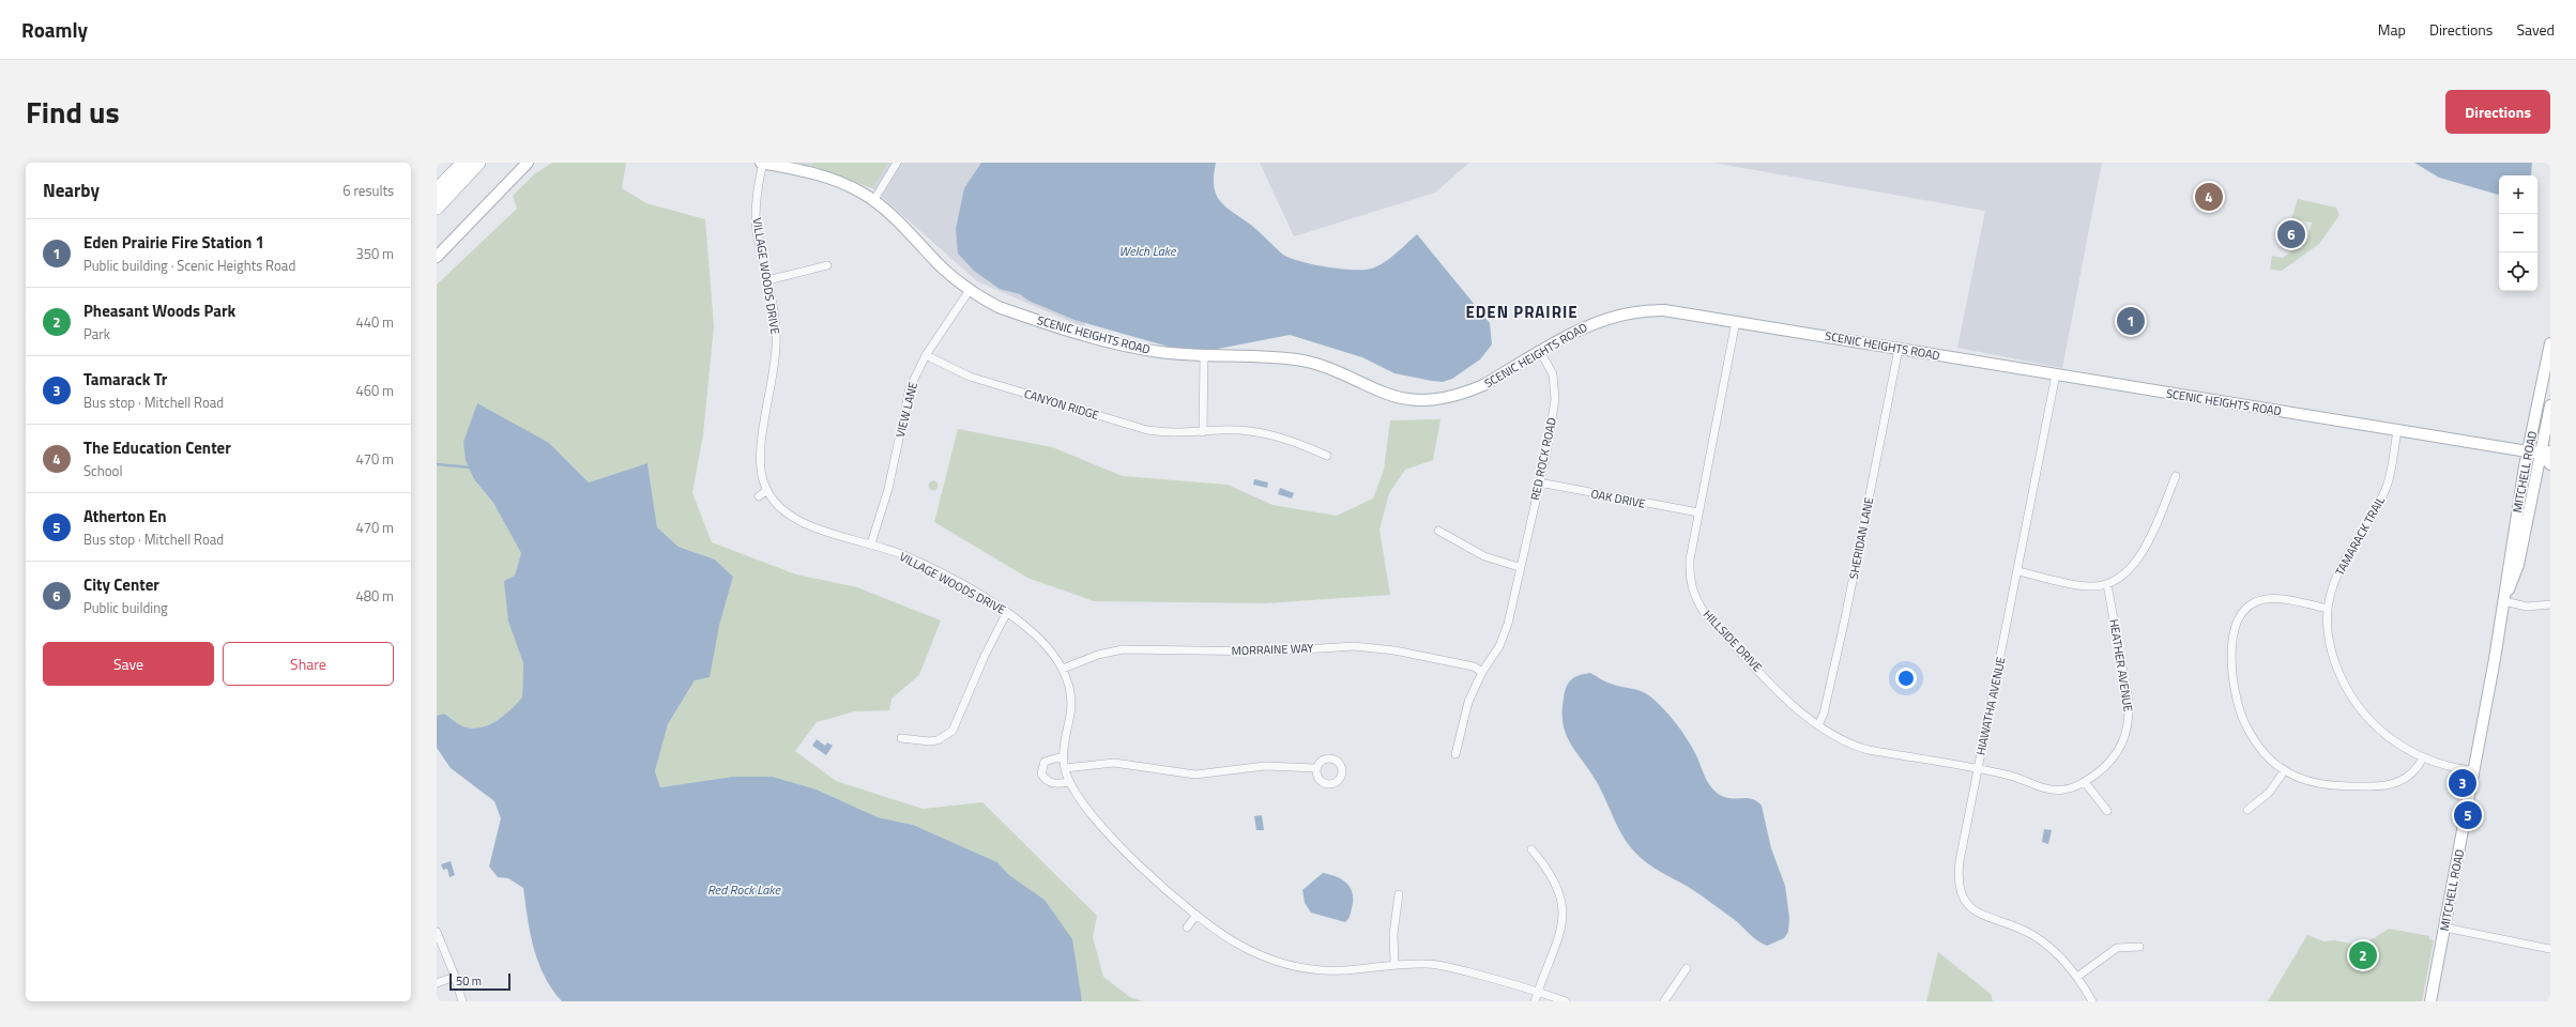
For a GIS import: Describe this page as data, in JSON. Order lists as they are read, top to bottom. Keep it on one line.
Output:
{"streets":{"street":["VILLAGE WOODS DRIVE","SCENIC HEIGHTS ROAD","CANYON RIDGE","VIEW LANE","RED ROCK ROAD","MITCHELL ROAD","OAK DRIVE","TAMARACK TRAIL","SHERIDAN LANE","HILLSIDE DRIVE","MORRAINE WAY","HEATHER AVENUE","HIAWATHA AVENUE"]},"crossings":[["VILLAGE WOODS DRIVE","SCENIC HEIGHTS ROAD"],["VILLAGE WOODS DRIVE","VIEW LANE"],["VILLAGE WOODS DRIVE","MORRAINE WAY"],["SCENIC HEIGHTS ROAD","VIEW LANE"],["SCENIC HEIGHTS ROAD","RED ROCK ROAD"],["SCENIC HEIGHTS ROAD","MITCHELL ROAD"],["SCENIC HEIGHTS ROAD","TAMARACK TRAIL"],["SCENIC HEIGHTS ROAD","SHERIDAN LANE"],["SCENIC HEIGHTS ROAD","HILLSIDE DRIVE"],["SCENIC HEIGHTS ROAD","HIAWATHA AVENUE"],["CANYON RIDGE","VIEW LANE"],["RED ROCK ROAD","OAK DRIVE"],["RED ROCK ROAD","MORRAINE WAY"],["MITCHELL ROAD","TAMARACK TRAIL"],["OAK DRIVE","HILLSIDE DRIVE"],["SHERIDAN LANE","HILLSIDE DRIVE"],["HILLSIDE DRIVE","HEATHER AVENUE"],["HILLSIDE DRIVE","HIAWATHA AVENUE"],["HEATHER AVENUE","HIAWATHA AVENUE"]],"districts":["EDEN PRAIRIE"],"water":["Welch Lake","Red Rock Lake"],"scale_bar":"50 m","page":{"header":"Roamly","nav":["Map","Directions","Saved"],"title":"Find us","buttons":["Directions",["Save","Share"]],"heading":["Nearby","6 results"],"map_buttons":["+","−"],"pins":["4","6","1","3","5","2"],"list":[{"mark":"1","name":"Eden Prairie Fire Station 1","note":"Public building · Scenic Heights Road","value":"350 m"},{"mark":"2","name":"Pheasant Woods Park","note":"Park","value":"440 m"},{"mark":"3","name":"Tamarack Tr","note":"Bus stop · Mitchell Road","value":"460 m"},{"mark":"4","name":"The Education Center","note":"School","value":"470 m"},{"mark":"5","name":"Atherton En","note":"Bus stop · Mitchell Road","value":"470 m"},{"mark":"6","name":"City Center","note":"Public building","value":"480 m"}],"scale":"50 m"}}
